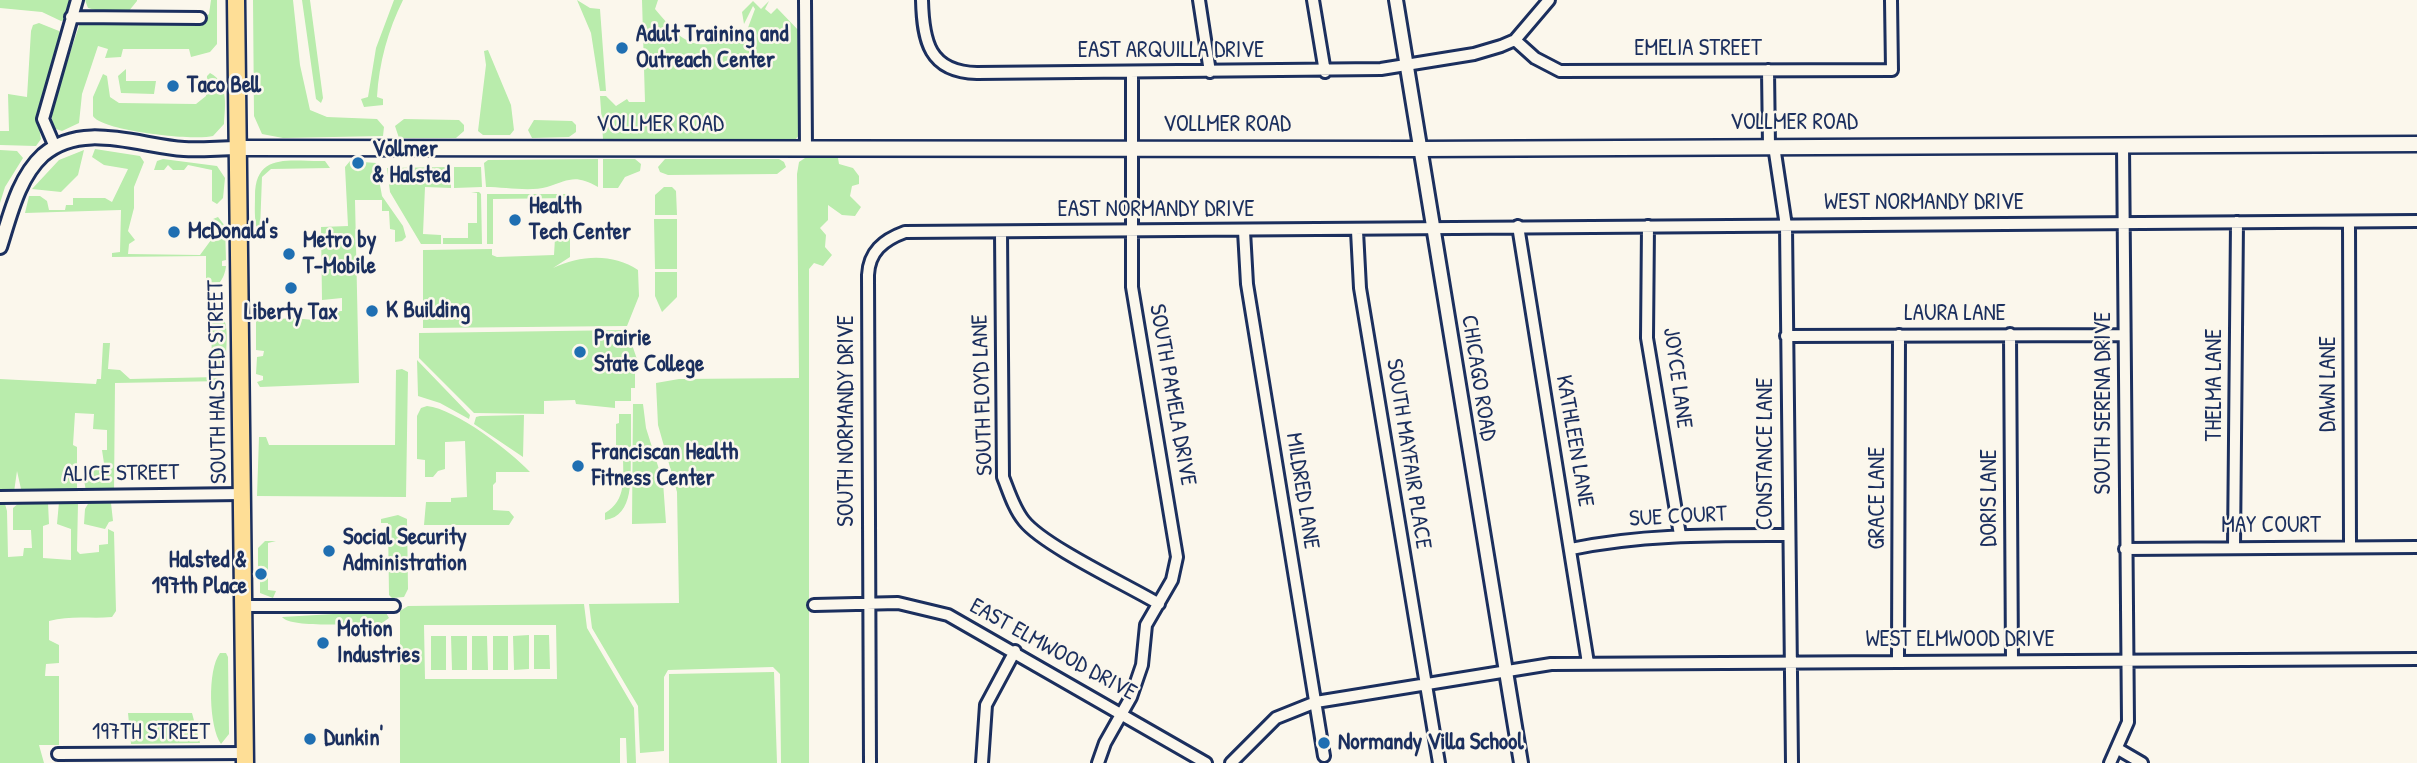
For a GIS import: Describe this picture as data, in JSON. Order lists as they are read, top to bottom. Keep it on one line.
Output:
{"streets":{"main road":["VOLLMER ROAD","SOUTH HALSTED STREET"],"street":["EMELIA STREET","EAST ARQUILLA DRIVE","WEST NORMANDY DRIVE","EAST NORMANDY DRIVE","LAURA LANE","CHICAGO ROAD","JOYCE LANE","DAWN LANE","THELMA LANE","SOUTH FLOYD LANE","SOUTH PAMELA DRIVE","SOUTH SERENA DRIVE","SOUTH NORMANDY DRIVE","KATHLEEN LANE","SOUTH MAYFAIR PLACE","CONSTANCE LANE","ALICE STREET","MILDRED LANE","GRACE LANE","DORIS LANE","SUE COURT","MAY COURT","WEST ELMWOOD DRIVE","EAST ELMWOOD DRIVE","197TH STREET"]},"crossings":[["EMELIA STREET","EAST ARQUILLA DRIVE"],["EMELIA STREET","CONSTANCE LANE"],["EAST ARQUILLA DRIVE","CHICAGO ROAD"],["EAST ARQUILLA DRIVE","SOUTH PAMELA DRIVE"],["VOLLMER ROAD","CHICAGO ROAD"],["VOLLMER ROAD","SOUTH HALSTED STREET"],["VOLLMER ROAD","SOUTH PAMELA DRIVE"],["VOLLMER ROAD","SOUTH SERENA DRIVE"],["VOLLMER ROAD","CONSTANCE LANE"],["WEST NORMANDY DRIVE","EAST NORMANDY DRIVE"],["WEST NORMANDY DRIVE","CHICAGO ROAD"],["WEST NORMANDY DRIVE","JOYCE LANE"],["WEST NORMANDY DRIVE","DAWN LANE"],["WEST NORMANDY DRIVE","THELMA LANE"],["WEST NORMANDY DRIVE","SOUTH SERENA DRIVE"],["WEST NORMANDY DRIVE","KATHLEEN LANE"],["WEST NORMANDY DRIVE","CONSTANCE LANE"],["EAST NORMANDY DRIVE","CHICAGO ROAD"],["EAST NORMANDY DRIVE","SOUTH FLOYD LANE"],["EAST NORMANDY DRIVE","SOUTH PAMELA DRIVE"],["EAST NORMANDY DRIVE","SOUTH NORMANDY DRIVE"],["EAST NORMANDY DRIVE","SOUTH MAYFAIR PLACE"],["EAST NORMANDY DRIVE","MILDRED LANE"],["LAURA LANE","SOUTH SERENA DRIVE"],["LAURA LANE","CONSTANCE LANE"],["LAURA LANE","GRACE LANE"],["LAURA LANE","DORIS LANE"],["CHICAGO ROAD","WEST ELMWOOD DRIVE"],["JOYCE LANE","SUE COURT"],["SOUTH HALSTED STREET","ALICE STREET"],["SOUTH HALSTED STREET","197TH STREET"],["DAWN LANE","MAY COURT"],["THELMA LANE","MAY COURT"],["SOUTH FLOYD LANE","SOUTH PAMELA DRIVE"],["SOUTH PAMELA DRIVE","EAST ELMWOOD DRIVE"],["SOUTH SERENA DRIVE","MAY COURT"],["SOUTH SERENA DRIVE","WEST ELMWOOD DRIVE"],["SOUTH NORMANDY DRIVE","EAST ELMWOOD DRIVE"],["KATHLEEN LANE","SUE COURT"],["KATHLEEN LANE","WEST ELMWOOD DRIVE"],["CONSTANCE LANE","SUE COURT"],["CONSTANCE LANE","WEST ELMWOOD DRIVE"],["GRACE LANE","WEST ELMWOOD DRIVE"],["DORIS LANE","WEST ELMWOOD DRIVE"]],"places":["Adult Training and Outreach Center","Taco Bell","Vollmer & Halsted","Health Tech Center","McDonald's","Metro by T-Mobile","Liberty Tax","K Building","Prairie State College","Franciscan Health Fitness Center","Social Security Administration","Halsted & 197th Place","Motion Industries","Dunkin'","Normandy Villa School"]}
